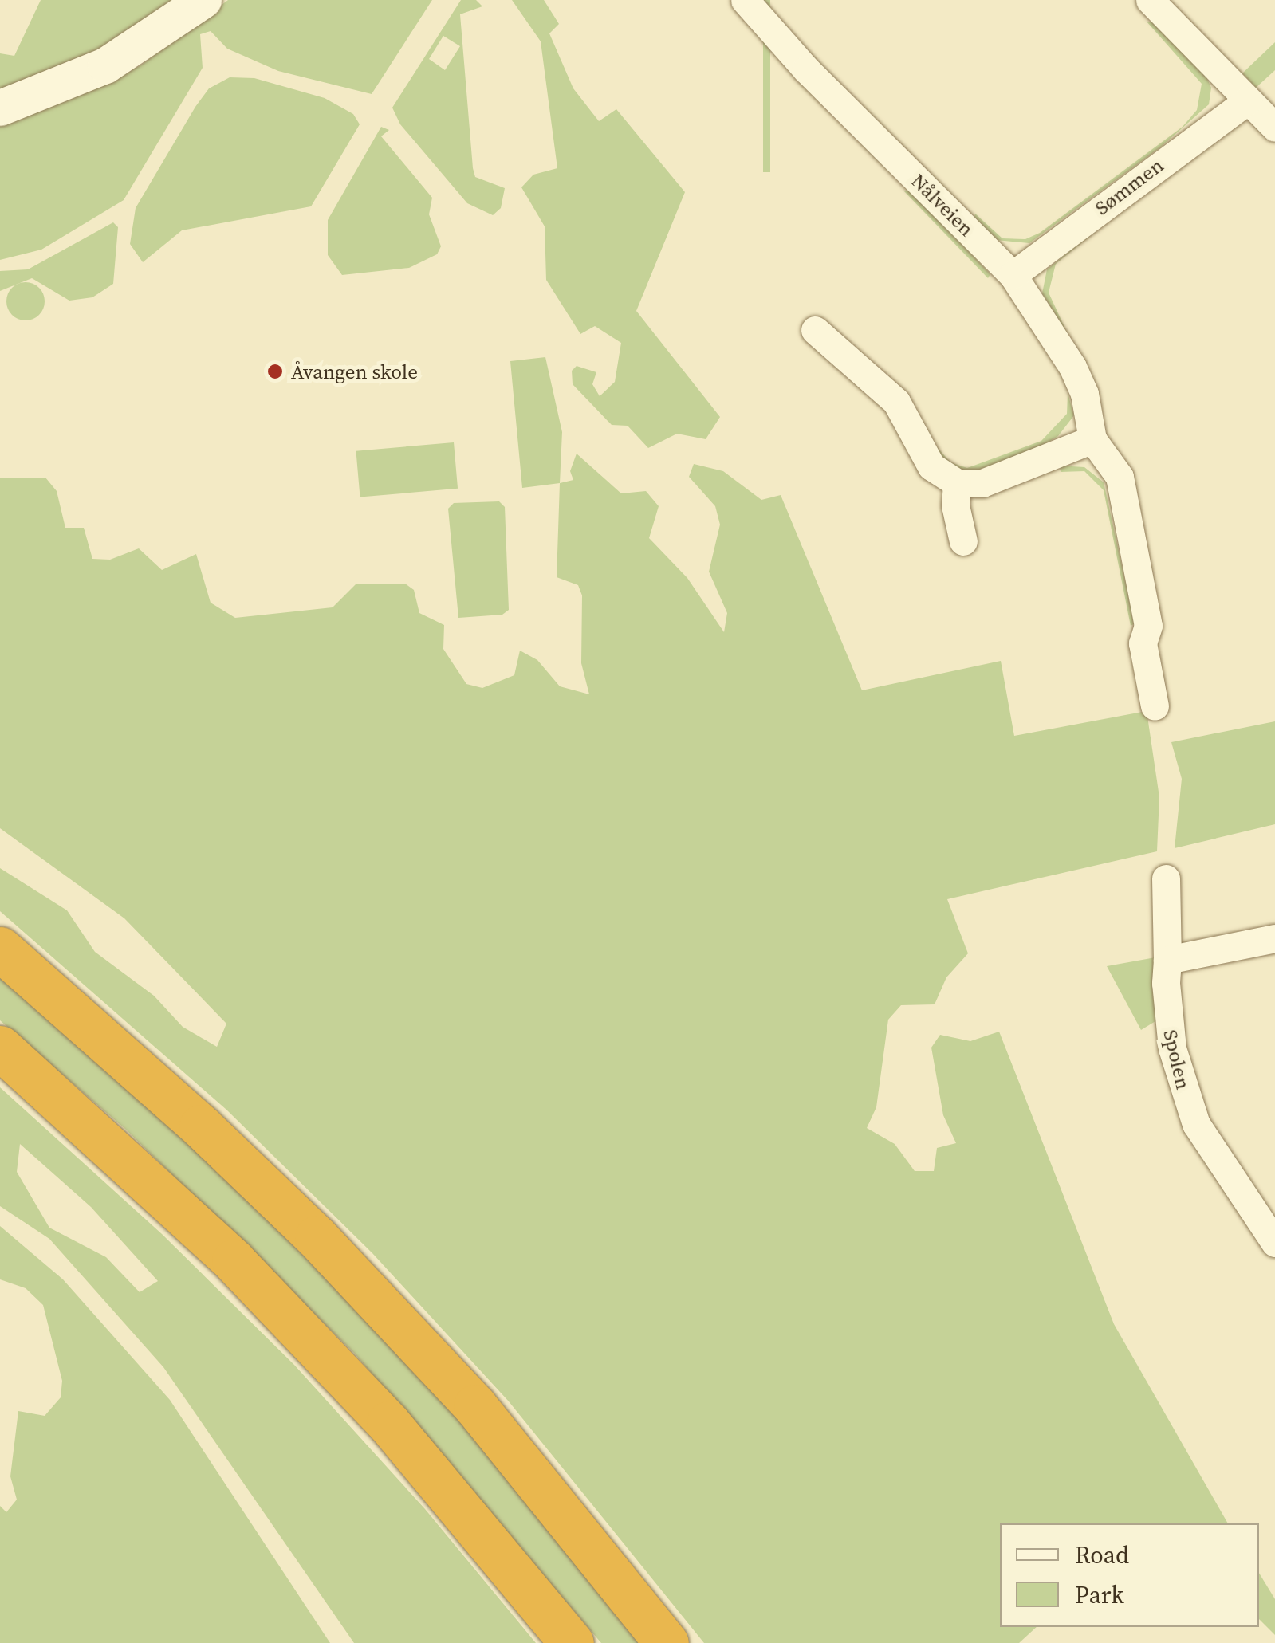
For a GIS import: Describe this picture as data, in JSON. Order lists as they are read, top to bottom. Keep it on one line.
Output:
{"streets":{"street":["Sømmen","Nålveien","Spolen"]},"crossings":[["Sømmen","Nålveien"]],"places":["Åvangen skole"],"legend":["Road","Park"]}
